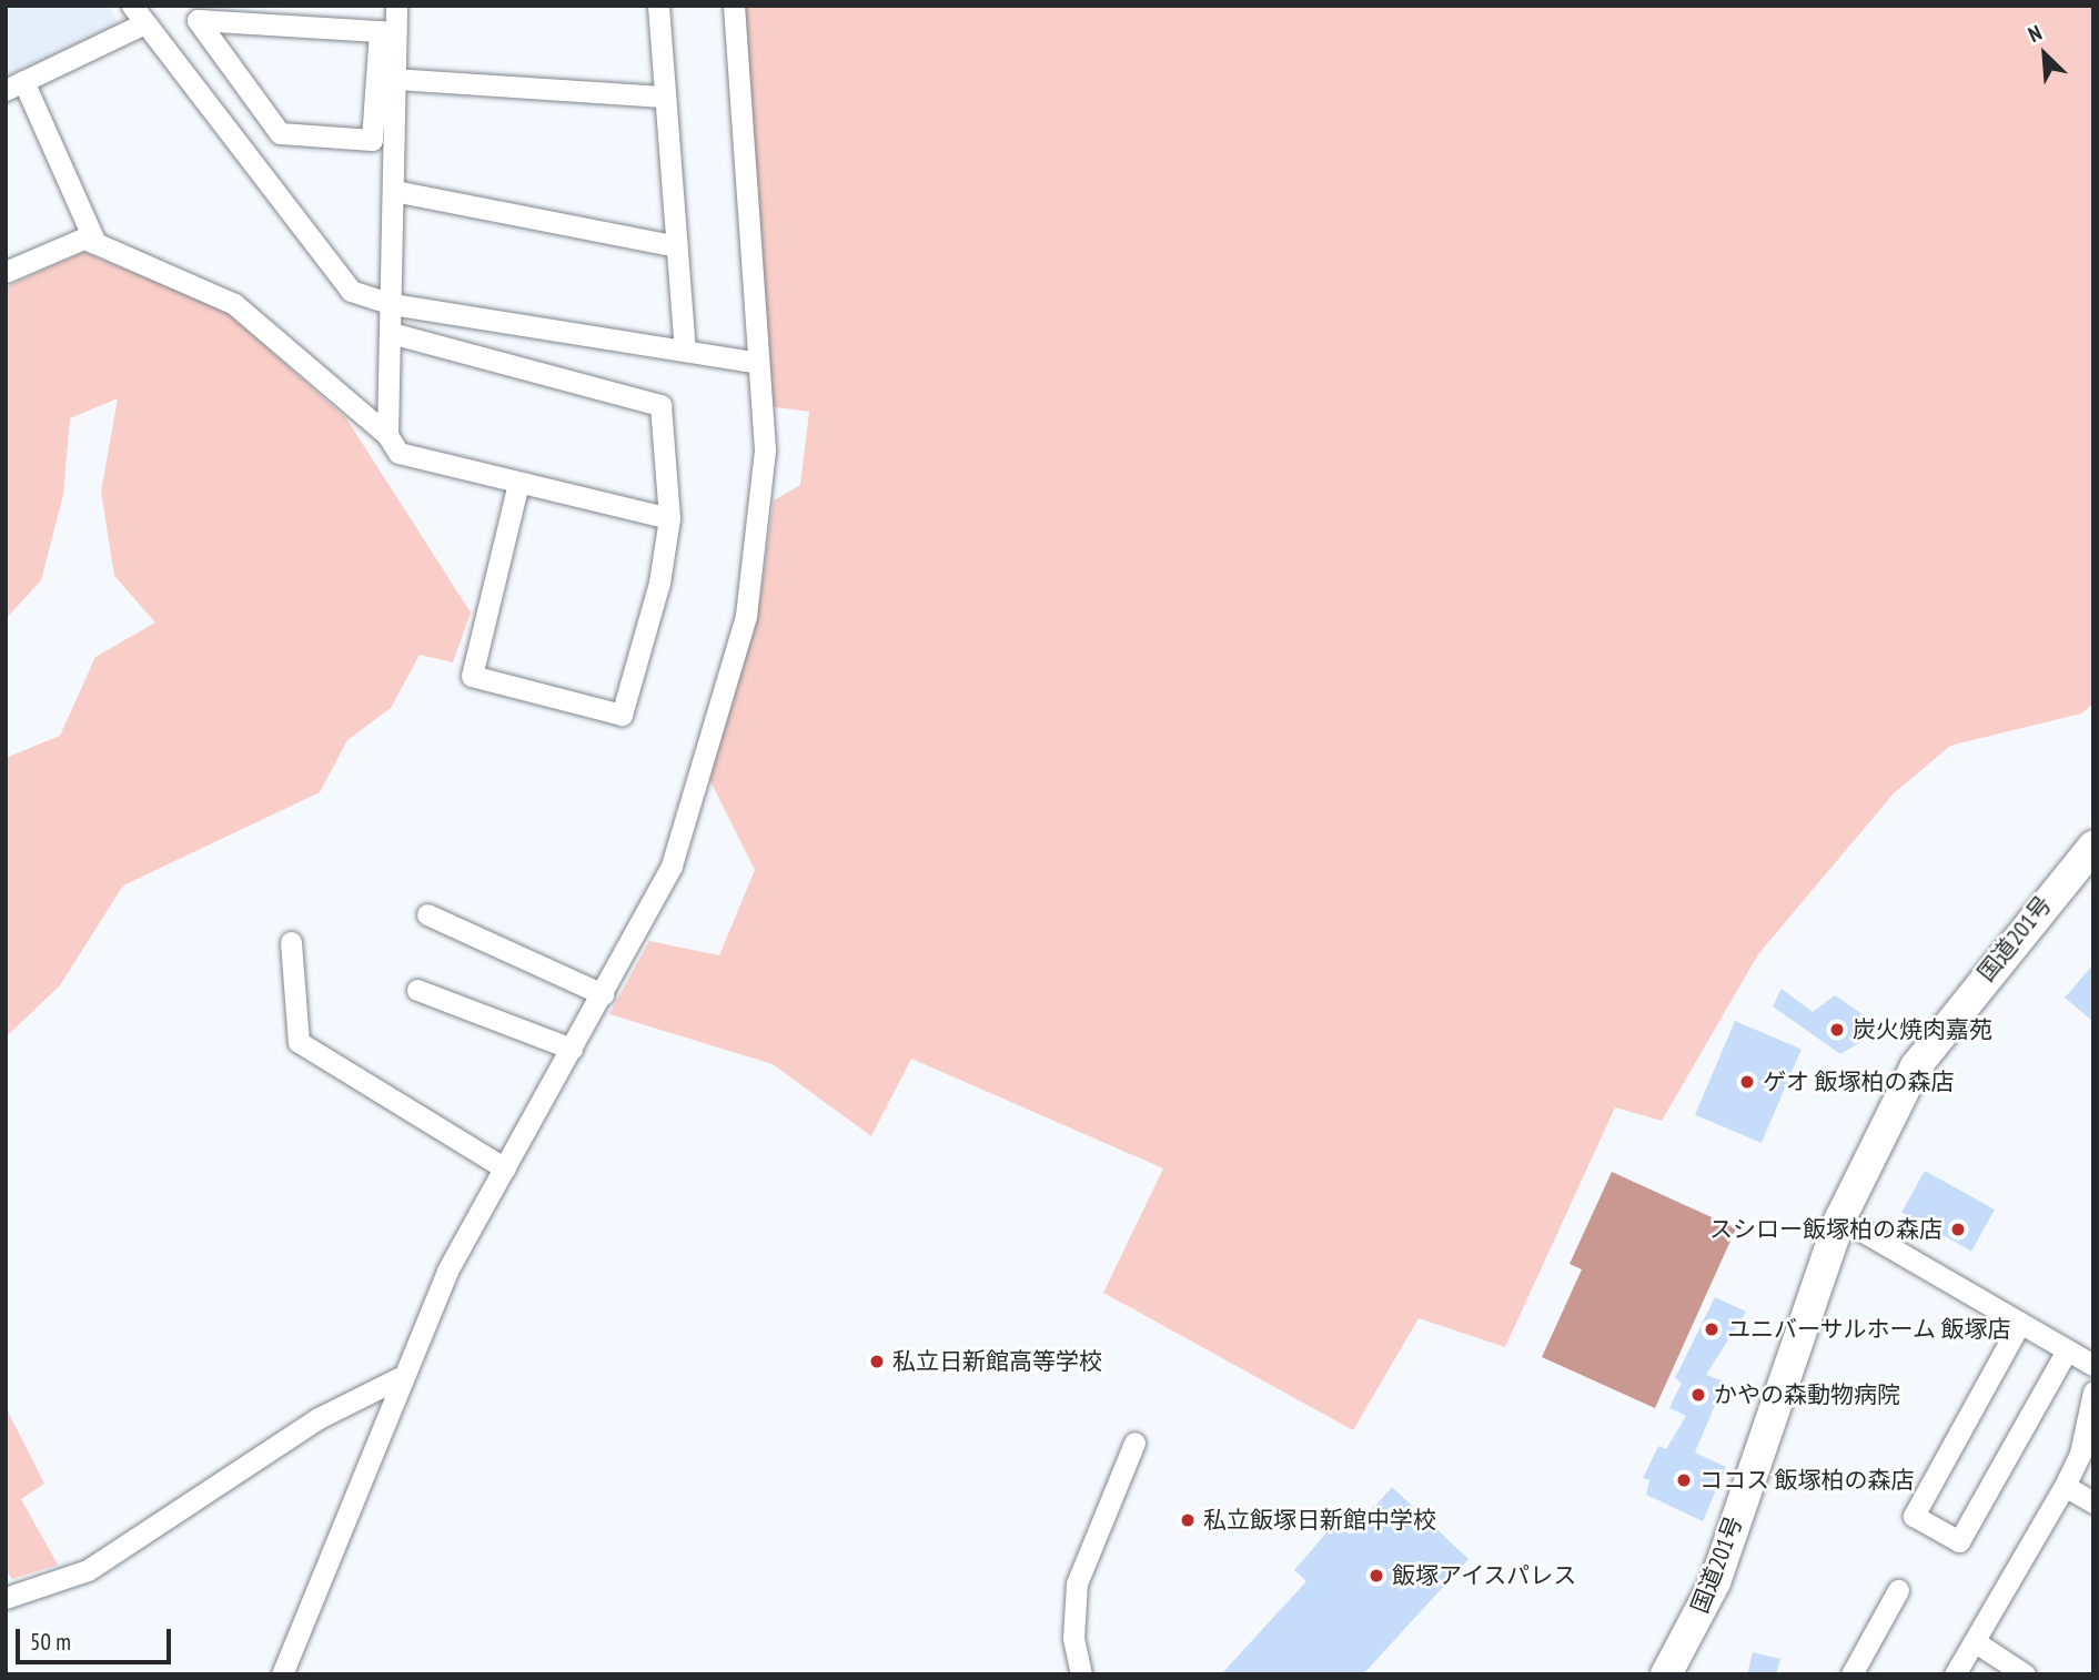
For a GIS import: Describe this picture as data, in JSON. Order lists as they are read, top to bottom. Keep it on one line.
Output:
{"streets":{"highway":["国道201号"]},"places":["炭火焼肉嘉苑","ゲオ 飯塚柏の森店","スシロー飯塚柏の森店","ユニバーサルホーム 飯塚店","私立日新館高等学校","かやの森動物病院","ココス 飯塚柏の森店","私立飯塚日新館中学校","飯塚アイスパレス"],"scale_bar":"50 m","north":"top left"}
